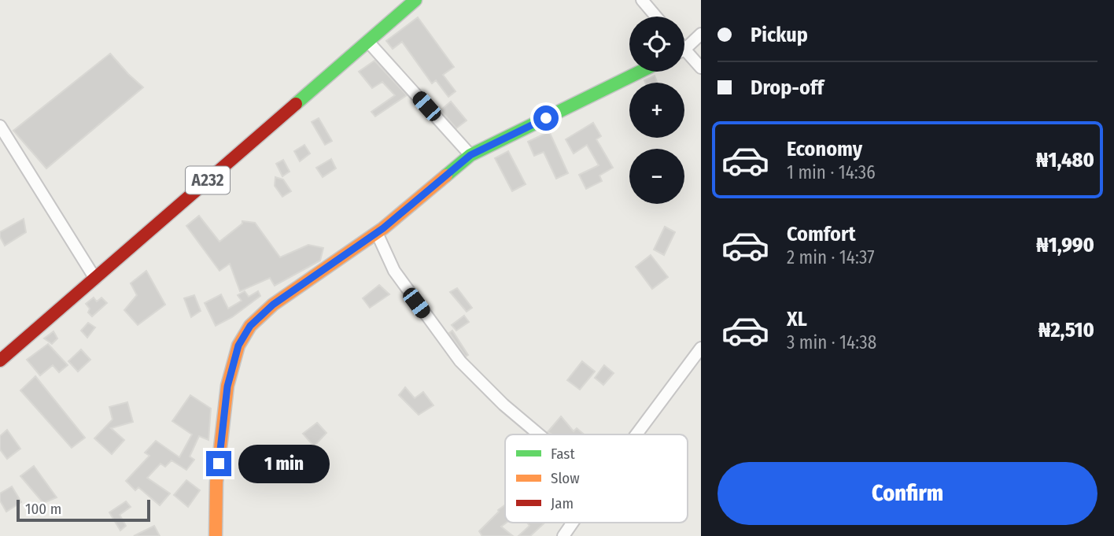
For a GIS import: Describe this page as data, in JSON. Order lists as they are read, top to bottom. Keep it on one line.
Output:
{"streets":{"street":["A232"]},"legend":["Fast","Slow","Jam"],"scale_bar":"100 m","page":{"banner":["Pickup","Drop-off"],"map_buttons":["+","−"],"list":[{"name":"Economy","note":"1 min · 14:36","value":"₦1,480"},{"name":"Comfort","note":"2 min · 14:37","value":"₦1,990"},{"name":"XL","note":"3 min · 14:38","value":"₦2,510"}],"bubble":"1 min","buttons":"Confirm","scale":"100 m"}}
